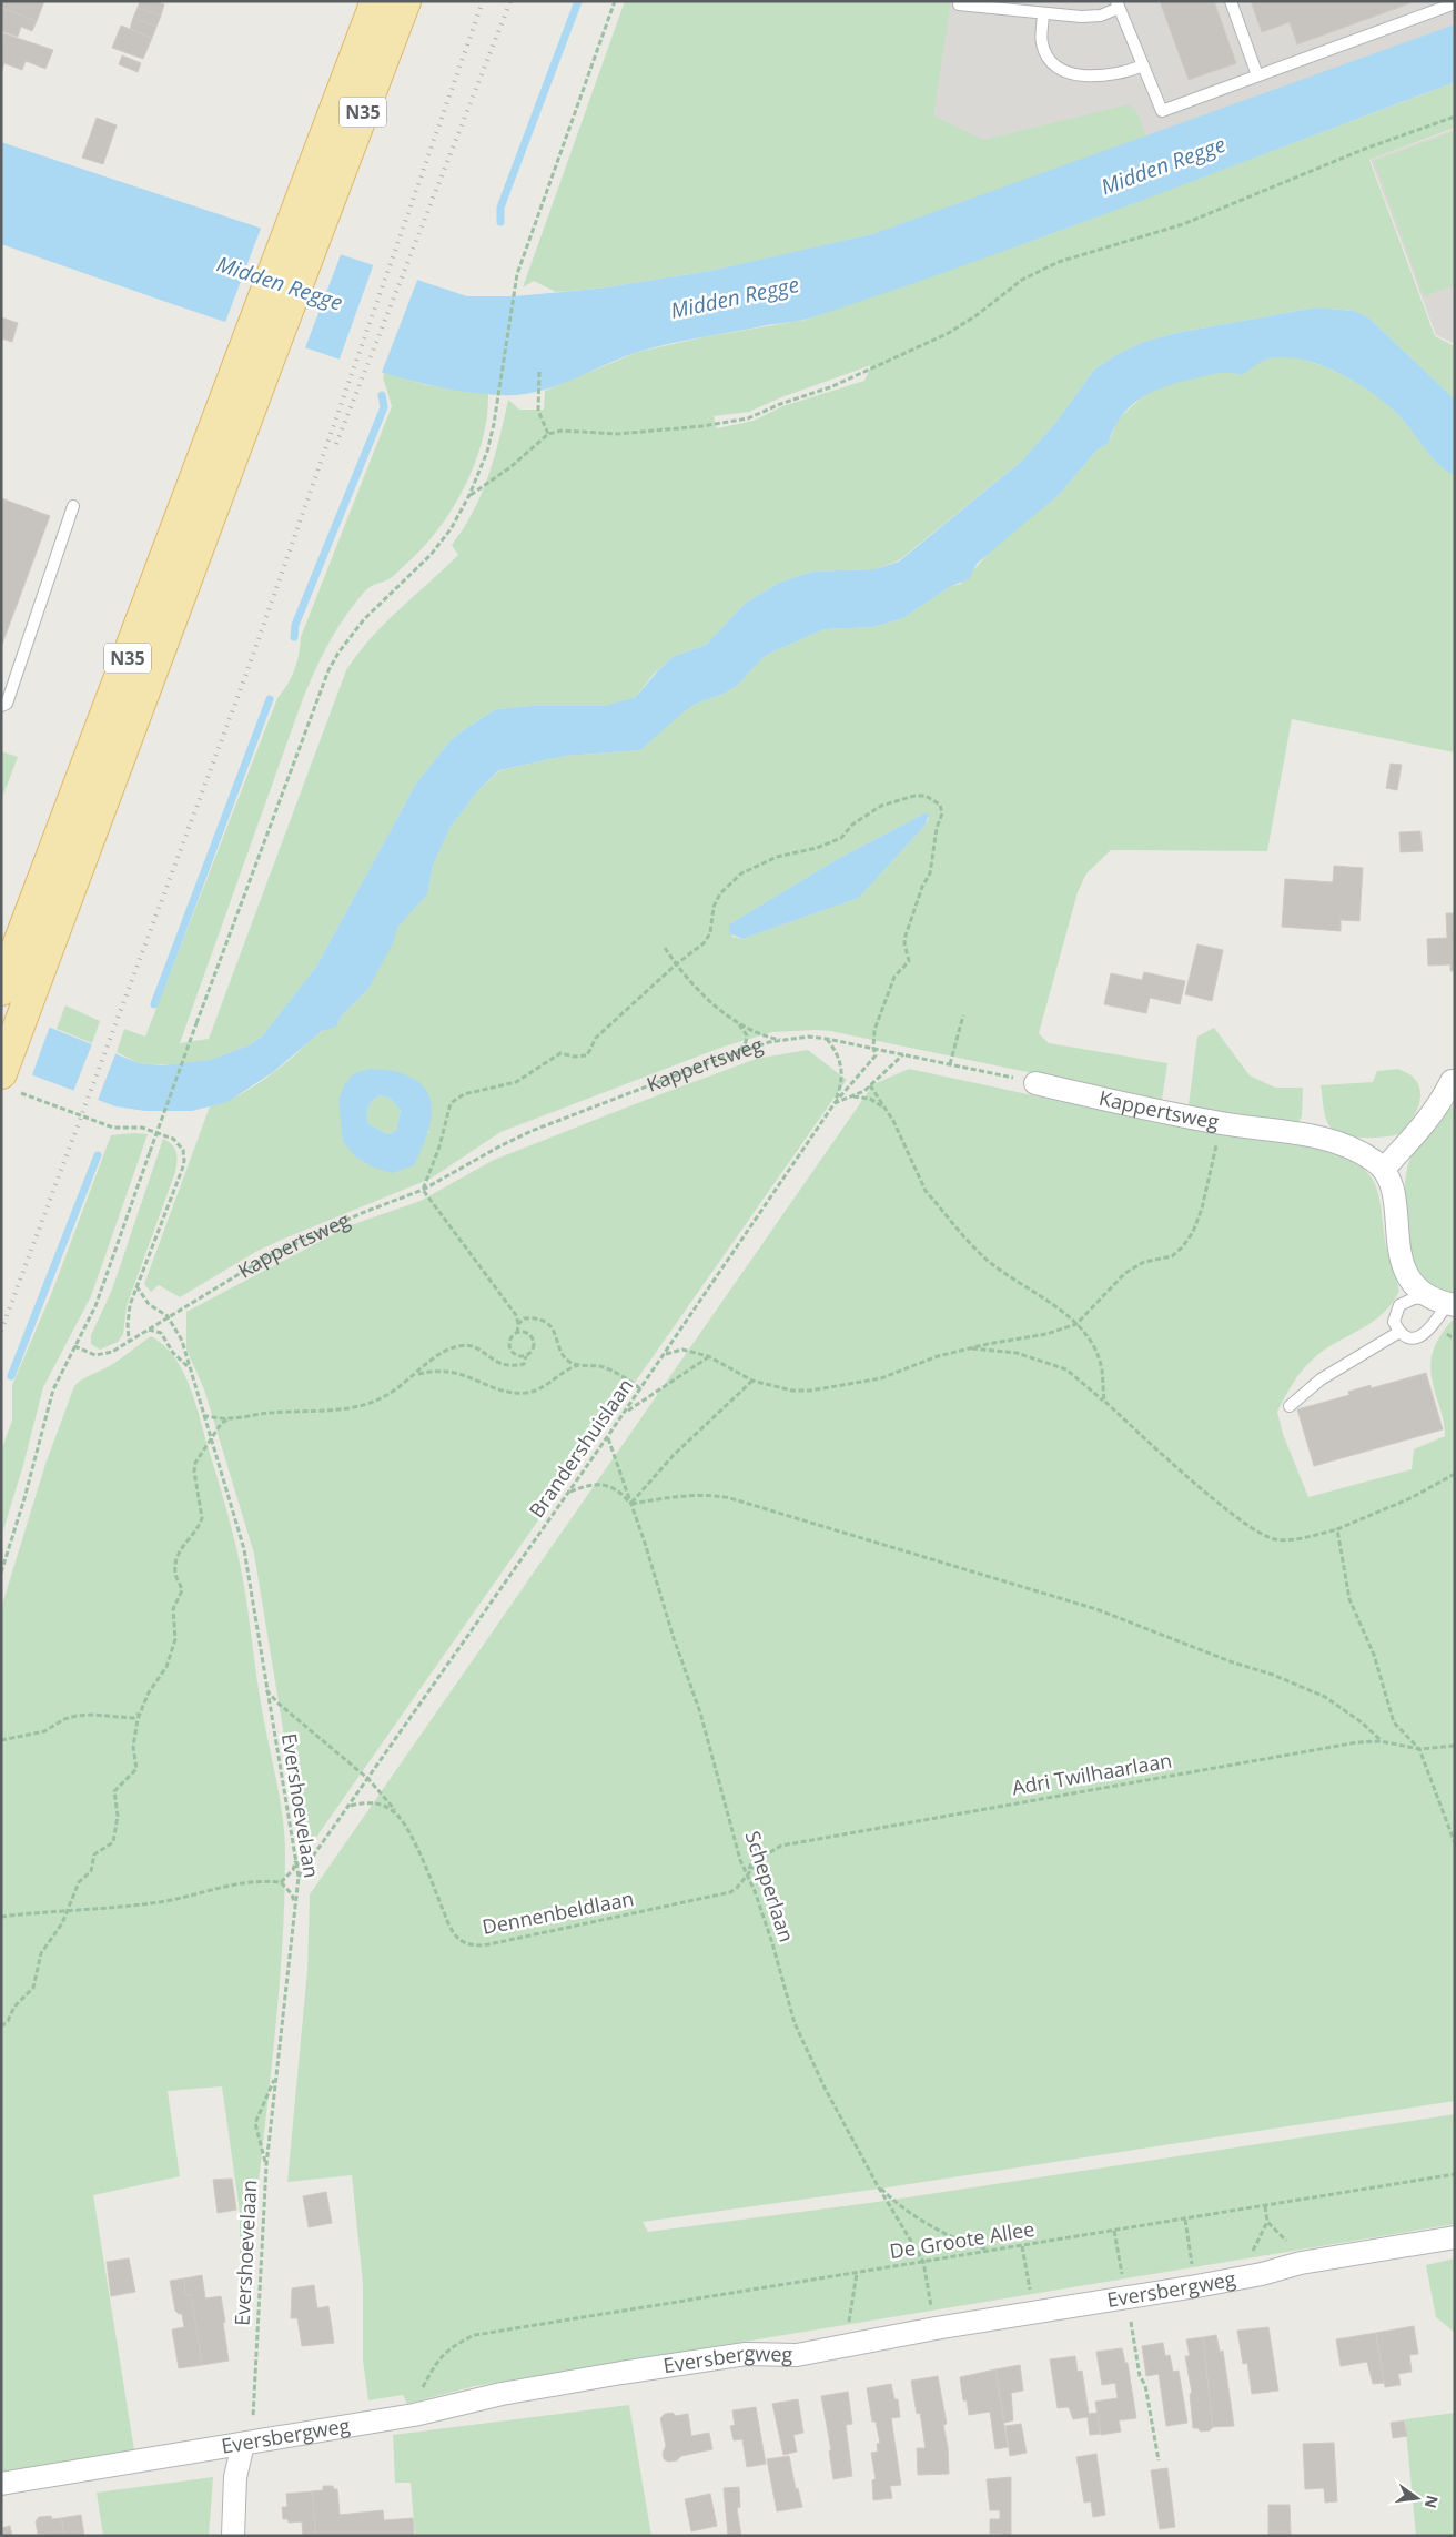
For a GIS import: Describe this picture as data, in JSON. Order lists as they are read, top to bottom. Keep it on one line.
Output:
{"streets":{"main road":["N35"],"street":["Kappertsweg","Eversbergweg"],"path":["Brandershuislaan","Adri Twilhaarlaan","Evershoevelaan","Scheperlaan","Dennenbeldlaan","De Groote Allee"]},"crossings":[["Kappertsweg","Evershoevelaan"],["Brandershuislaan","Evershoevelaan"],["Brandershuislaan","Scheperlaan"],["Brandershuislaan","Dennenbeldlaan"],["Adri Twilhaarlaan","Scheperlaan"],["Adri Twilhaarlaan","Dennenbeldlaan"],["Evershoevelaan","Dennenbeldlaan"],["Evershoevelaan","Eversbergweg"],["Scheperlaan","Dennenbeldlaan"],["Scheperlaan","De Groote Allee"],["Scheperlaan","Eversbergweg"],["De Groote Allee","Eversbergweg"]],"water":["Midden Regge"],"north":"right"}
